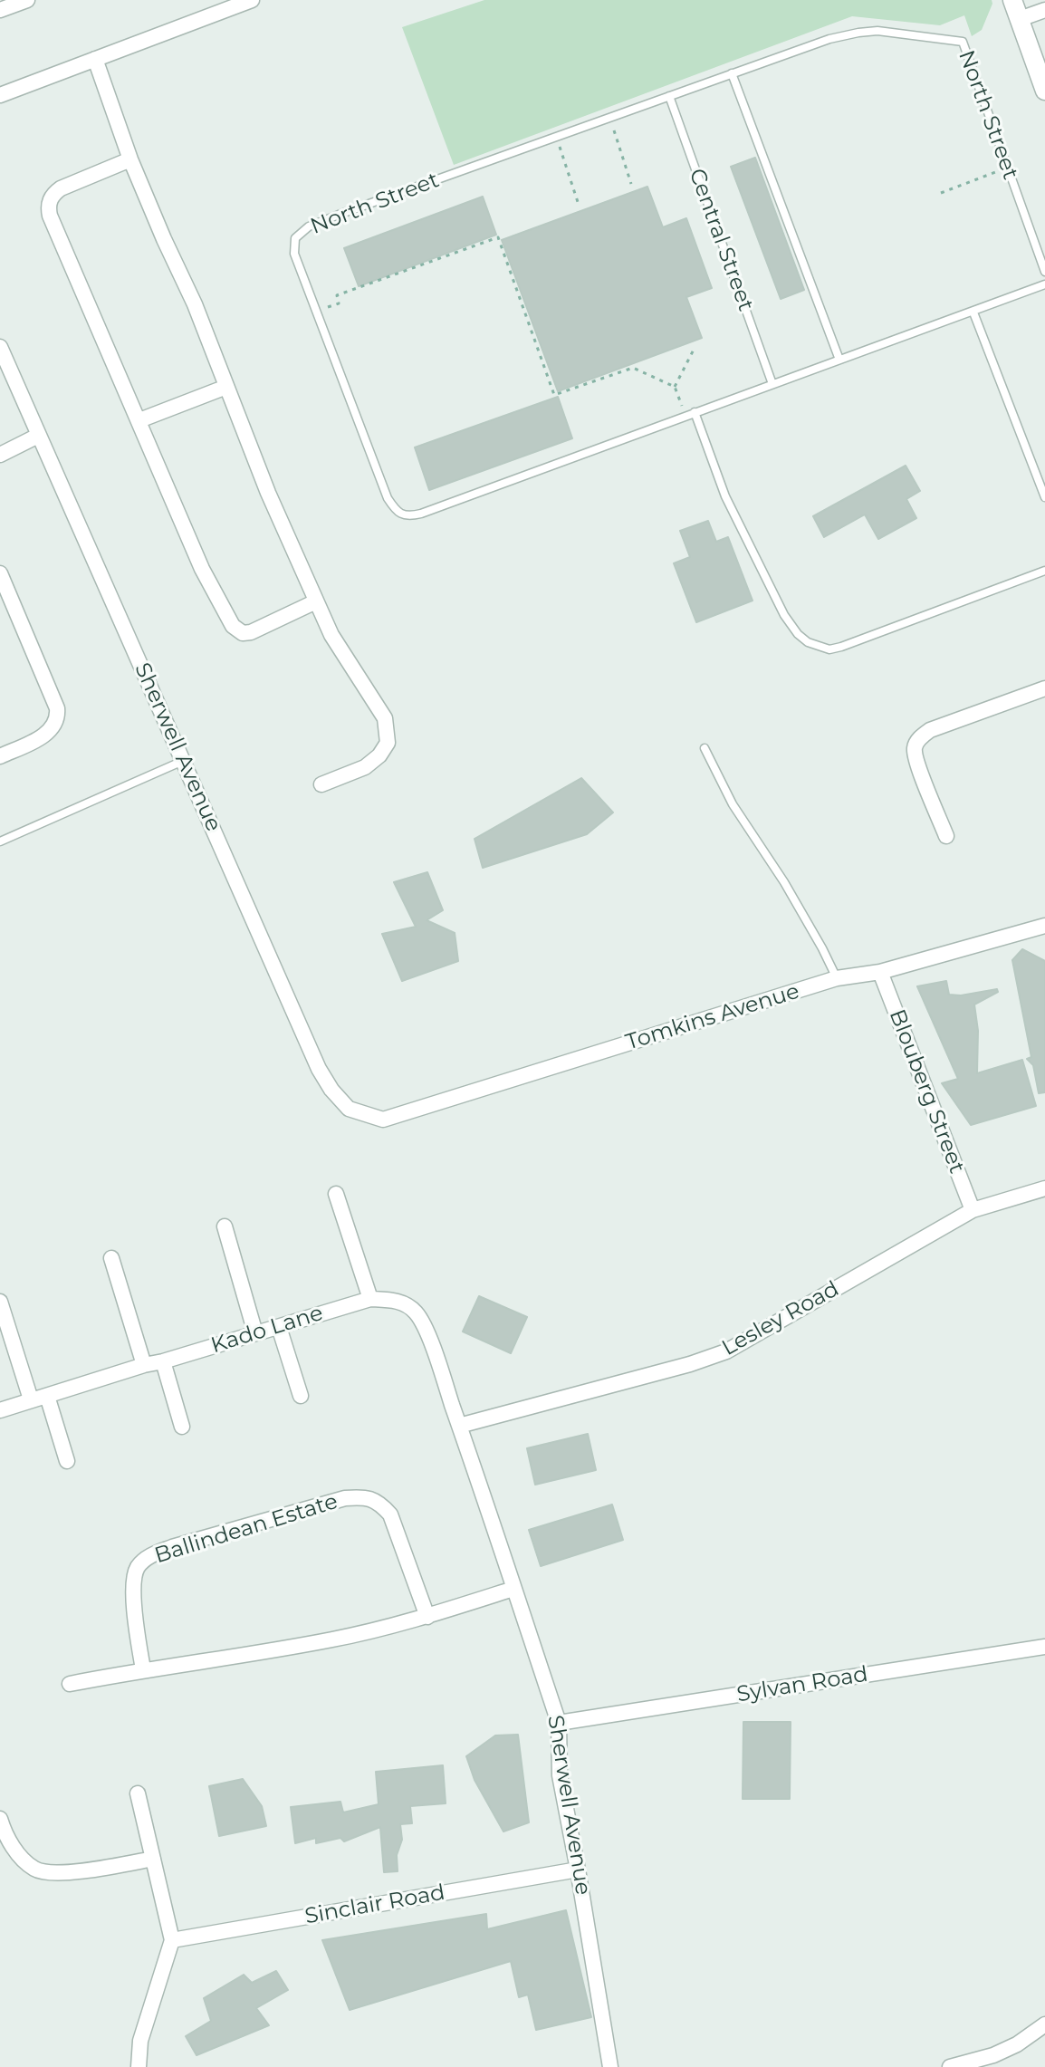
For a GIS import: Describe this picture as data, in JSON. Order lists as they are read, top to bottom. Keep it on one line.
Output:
{"streets":{"street":["Sherwell Avenue","Tomkins Avenue","Blouberg Street","Lesley Road","Kado Lane","Ballindean Estate","Sylvan Road","Sinclair Road"],"lane":["North Street","Central Street"]},"crossings":[["North Street","Central Street"],["Sherwell Avenue","Tomkins Avenue"],["Sherwell Avenue","Lesley Road"],["Sherwell Avenue","Kado Lane"],["Sherwell Avenue","Sylvan Road"],["Sherwell Avenue","Sinclair Road"],["Tomkins Avenue","Blouberg Street"],["Blouberg Street","Lesley Road"],["Lesley Road","Kado Lane"]]}
